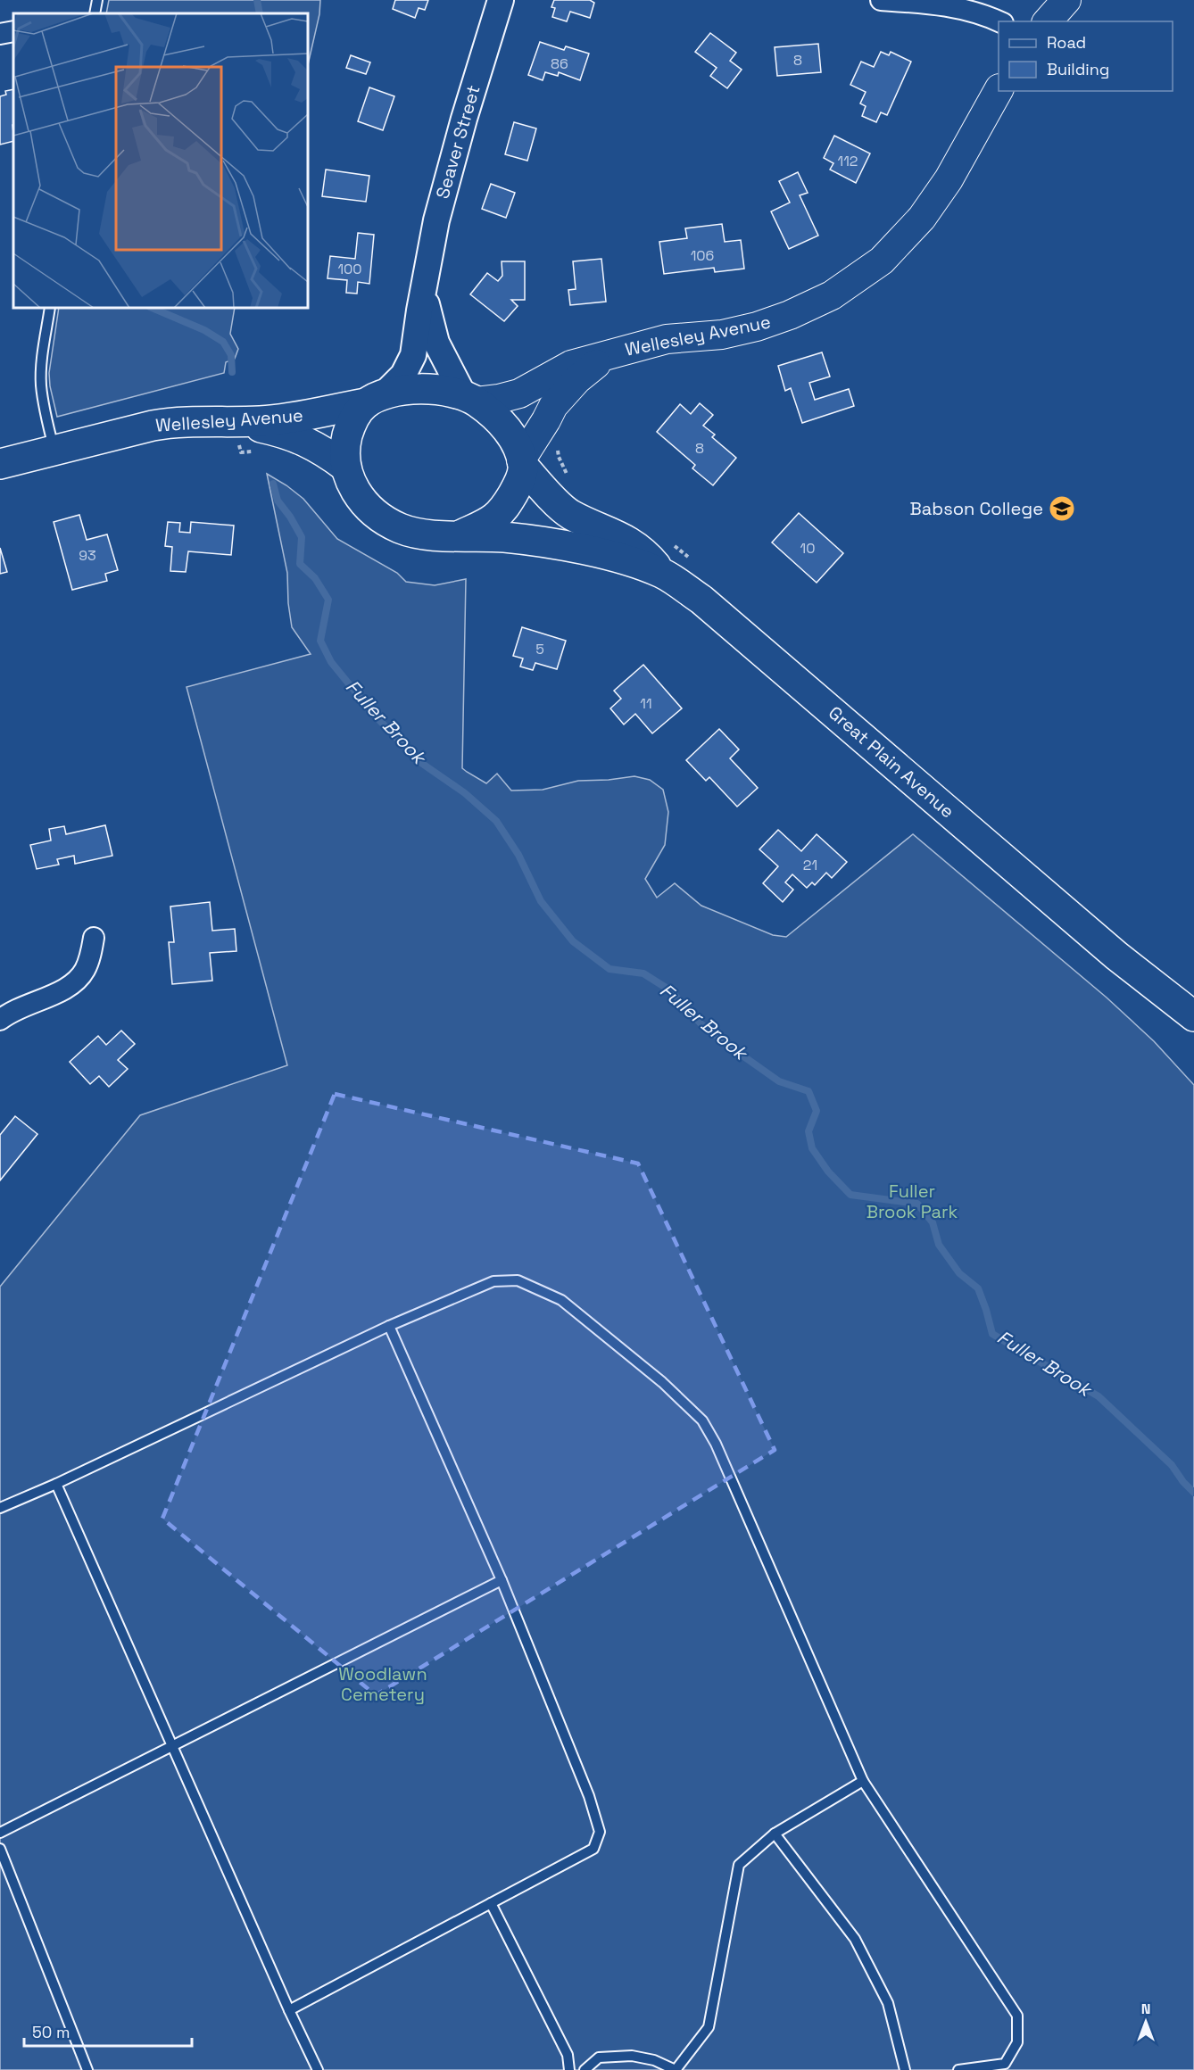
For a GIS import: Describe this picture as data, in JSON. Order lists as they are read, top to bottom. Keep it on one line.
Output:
{"streets":{"main road":["Wellesley Avenue","Great Plain Avenue"],"street":["Seaver Street"]},"crossings":[["Seaver Street","Wellesley Avenue"],["Seaver Street","Great Plain Avenue"],["Wellesley Avenue","Great Plain Avenue"]],"water":["Fuller Brook"],"parks":["Fuller Brook Park","Woodlawn Cemetery"],"places":{"school or university":["Babson College"]},"house_numbers":["8","86","112","106","100","8","10","93","5","11","21"],"legend":["Road","Building"],"scale_bar":"50 m","north":"top"}
